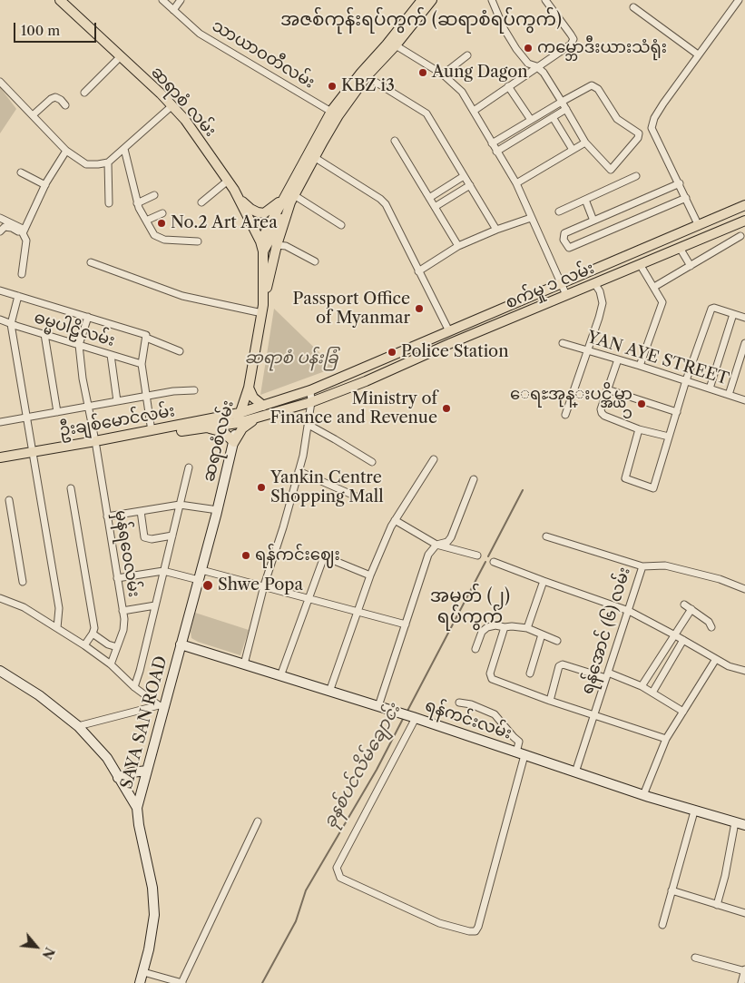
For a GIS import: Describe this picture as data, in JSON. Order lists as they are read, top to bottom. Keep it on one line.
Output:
{"streets":{"main road":["ဆရာစံ လမ်း","စက်မှု ၁ လမ်း","ဦးချစ်မောင်လမ်း","ဆရာစံလမ်း","ရန်ကင်းလမ်း","SAYA SAN ROAD"],"street":["သာယာဝတီလမ်း","ဓမ္မပါဠိလမ်း","YAN AYE STREET","မှန်ရဝေလမ်း","ရန်အောင် (၆) လမ်း"]},"crossings":[["ဆရာစံ လမ်း","ဆရာစံလမ်း"],["ဓမ္မပါဠိလမ်း","မှန်ရဝေလမ်း"],["ဦးချစ်မောင်လမ်း","ဆရာစံလမ်း"],["ဦးချစ်မောင်လမ်း","မှန်ရဝေလမ်း"],["ဆရာစံလမ်း","ရန်ကင်းလမ်း"],["ဆရာစံလမ်း","SAYA SAN ROAD"],["ရန်အောင် (၆) လမ်း","ရန်ကင်းလမ်း"],["ရန်ကင်းလမ်း","SAYA SAN ROAD"]],"districts":["အဇစ်ကုန်းရပ်ကွက် (ဆရာစံရပ်ကွက်)","အမှတ် (၂) ရပ်ကွက်"],"water":["ခုနစ်ပင်လိမ်ချောင်း"],"parks":["ဆရာစံ ပန်းခြံ"],"places":["ကမ္ဘောဒီးယားသံရုံး","Aung Dagon","KBZ i3","No.2 Art Area","Passport Office of Myanmar","Police Station","ေရႊအုန္းပင္အိမ္ယာ ၁","Ministry of Finance and Revenue","Yankin Centre Shopping Mall","ရန်ကင်းဈေး","Shwe Popa"],"scale_bar":"100 m","north":"bottom right"}
